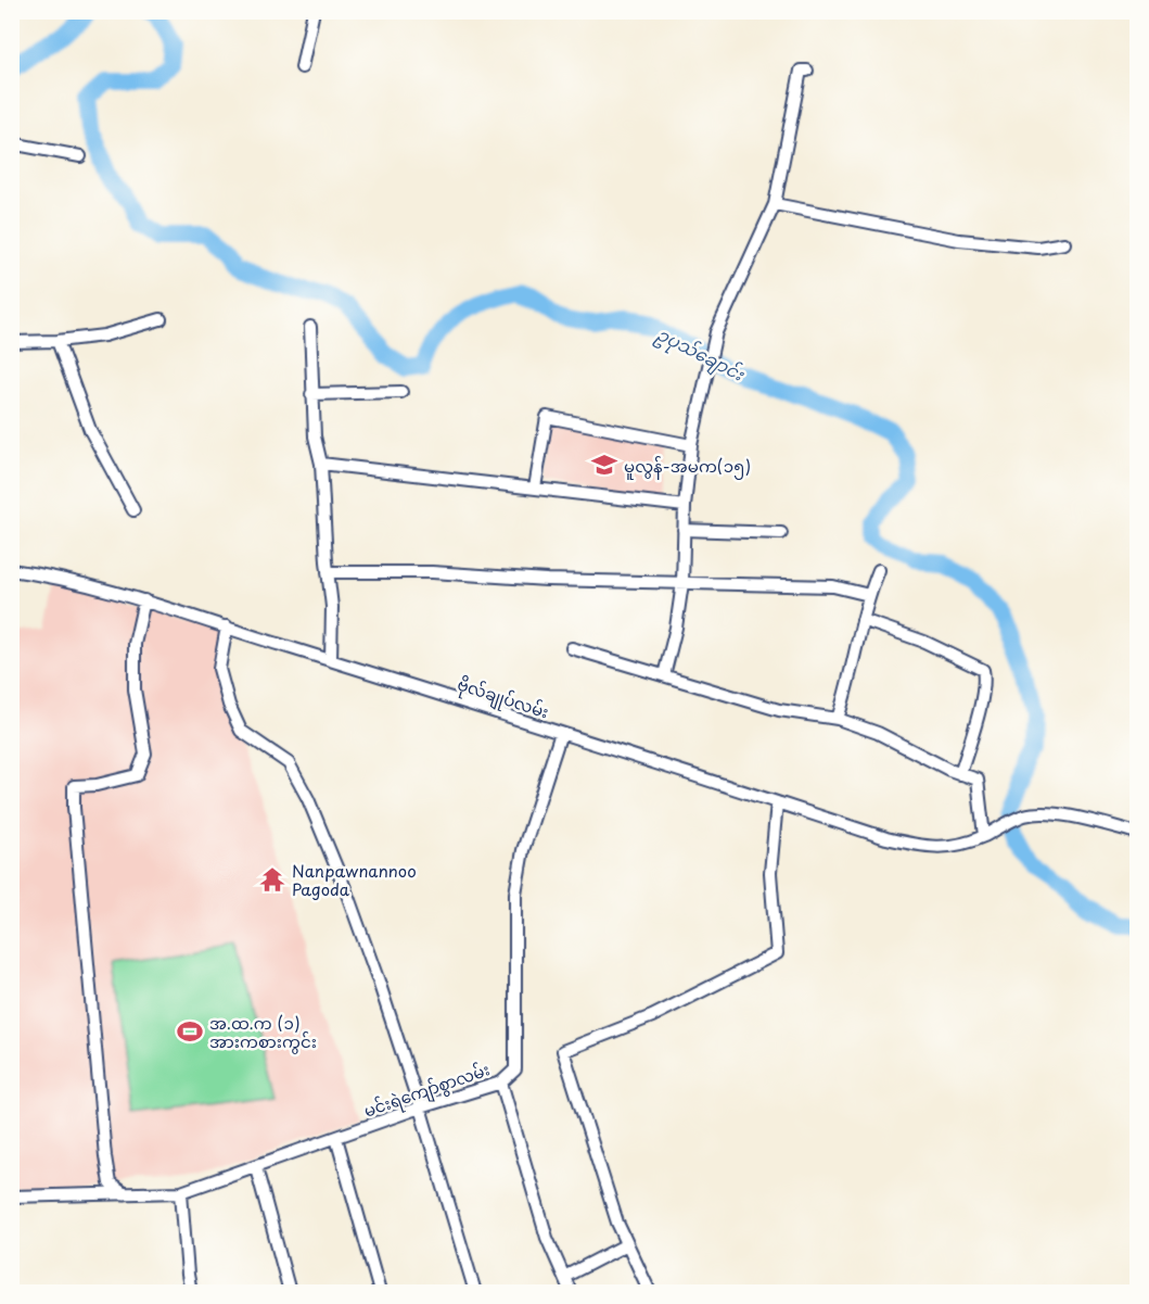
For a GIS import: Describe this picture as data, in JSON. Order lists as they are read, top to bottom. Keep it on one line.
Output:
{"streets":{"street":["ဗိုလ်ချုပ်လမ်း","မင်းရဲကျော်စွာလမ်း"]},"crossings":[["ဗိုလ်ချုပ်လမ်း","မင်းရဲကျော်စွာလမ်း"]],"water":["ဥပုသ်ချောင်း"],"places":{"school or university":["မူလွန်-အမက(၁၅)"],"temple":["Nanpawnannoo Pagoda"],"sports":["အ.ထ.က (၁) အားကစားကွင်း"]}}
